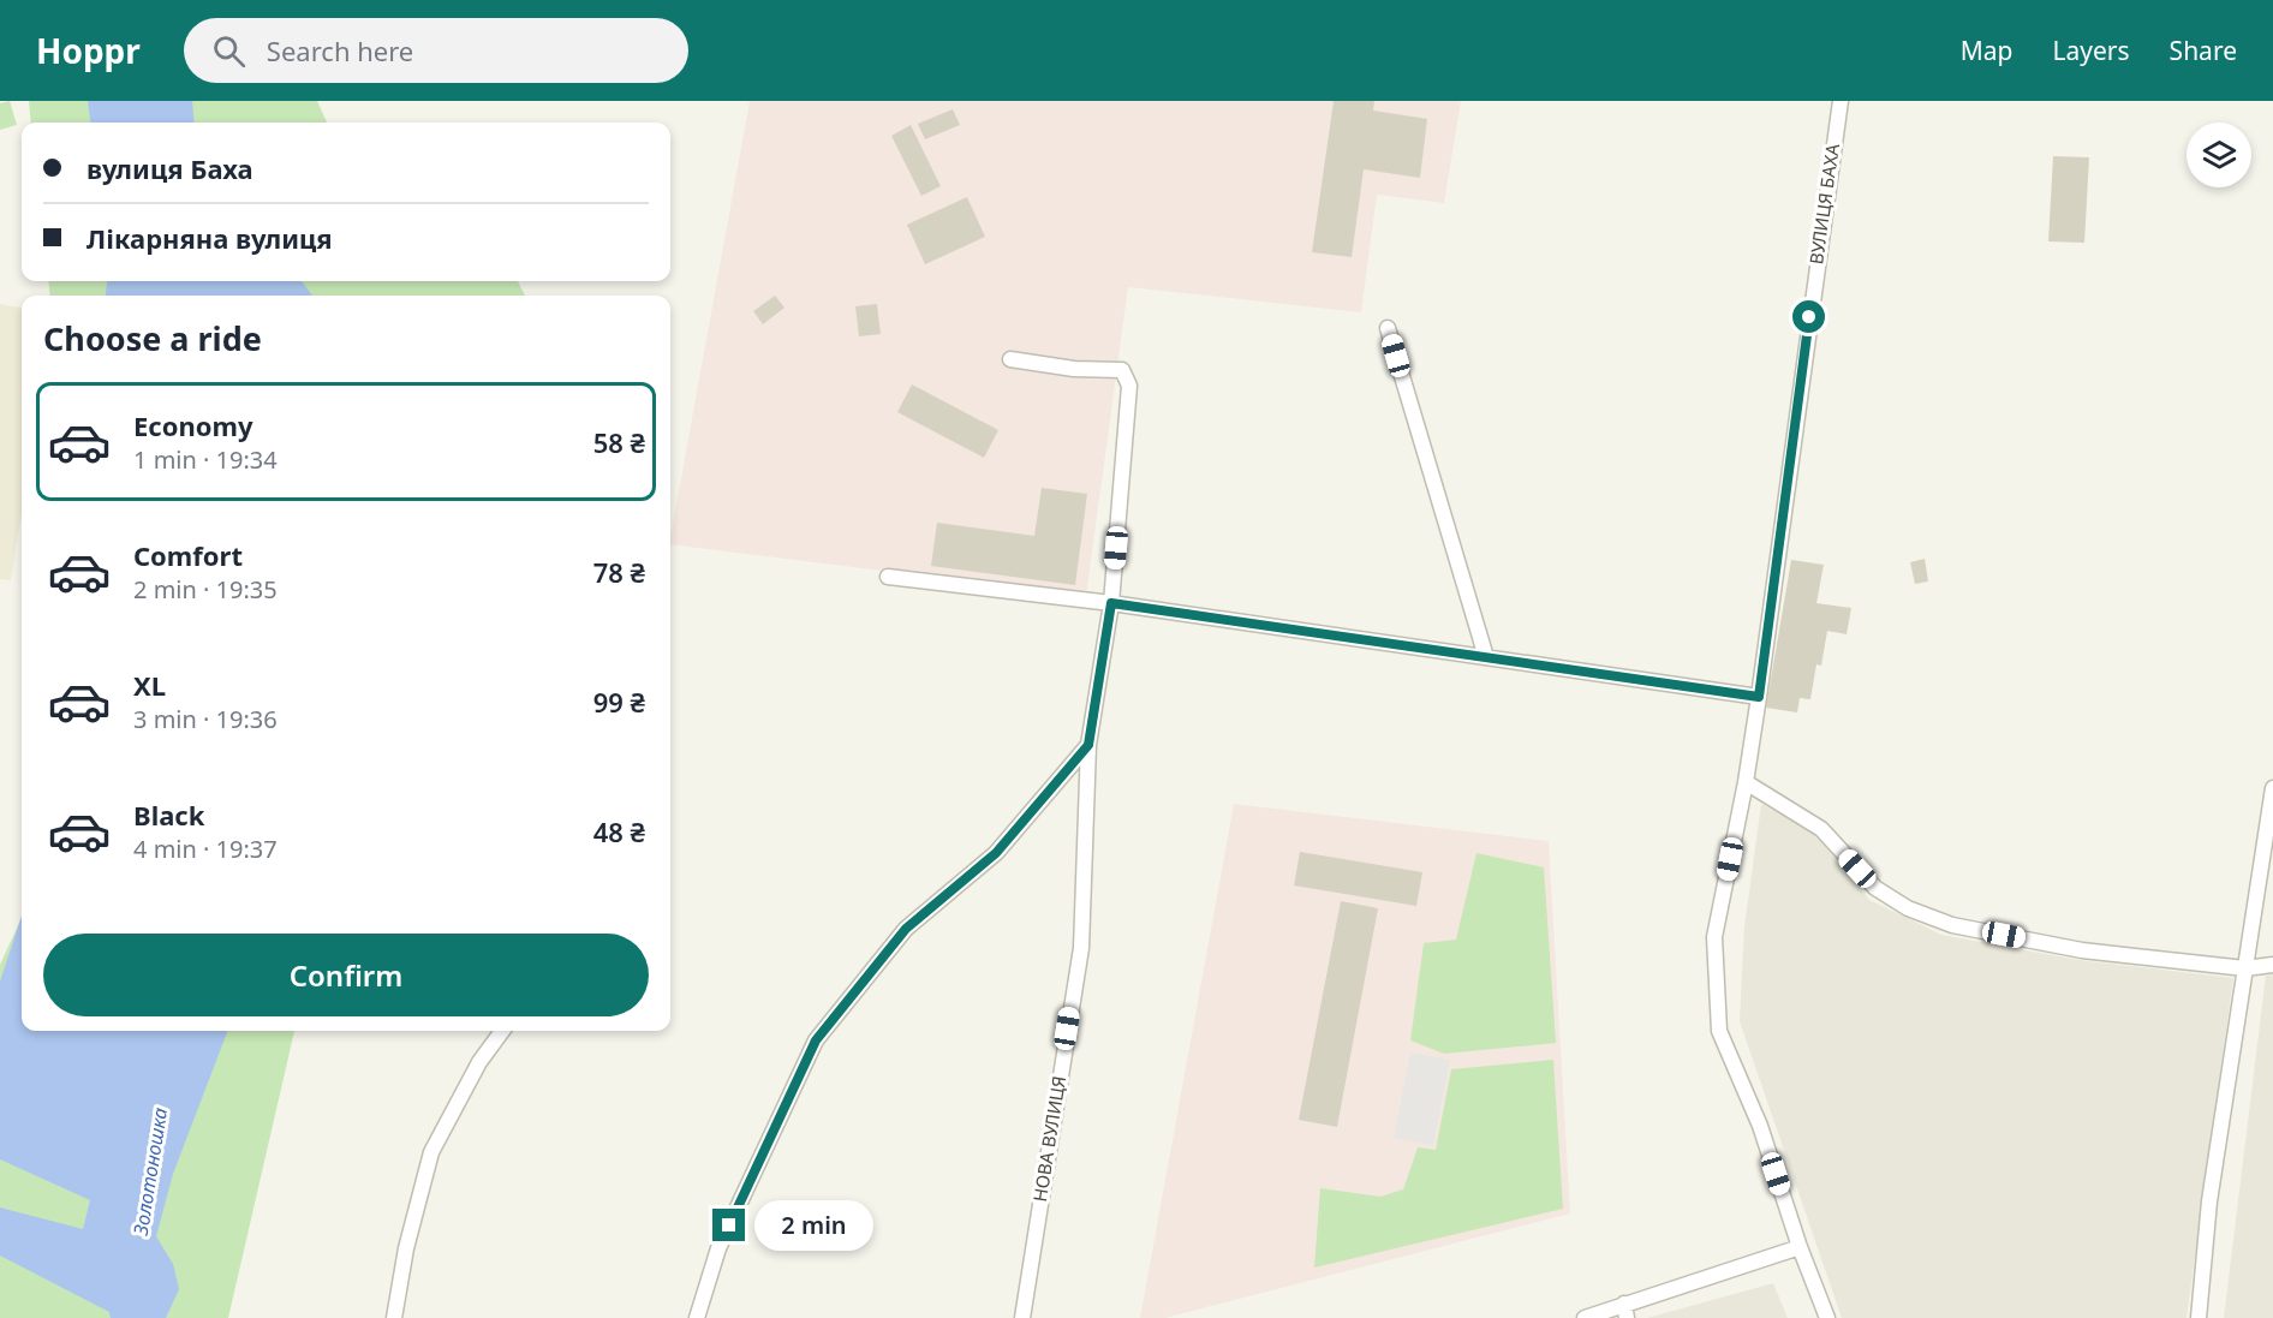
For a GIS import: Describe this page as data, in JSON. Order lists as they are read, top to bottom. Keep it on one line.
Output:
{"streets":{"street":["ВУЛИЦЯ БАХА","НОВА ВУЛИЦЯ"]},"water":["Золотоношка"],"page":{"header":"Hoppr","search":"Search here","nav":["Map","Layers","Share"],"banner":["вулиця Баха","Лікарняна вулиця"],"heading":"Choose a ride","list":[{"name":"Economy","note":"1 min · 19:34","value":"58 ₴"},{"name":"Comfort","note":"2 min · 19:35","value":"78 ₴"},{"name":"XL","note":"3 min · 19:36","value":"99 ₴"},{"name":"Black","note":"4 min · 19:37","value":"48 ₴"}],"buttons":"Confirm","bubble":"2 min"}}
